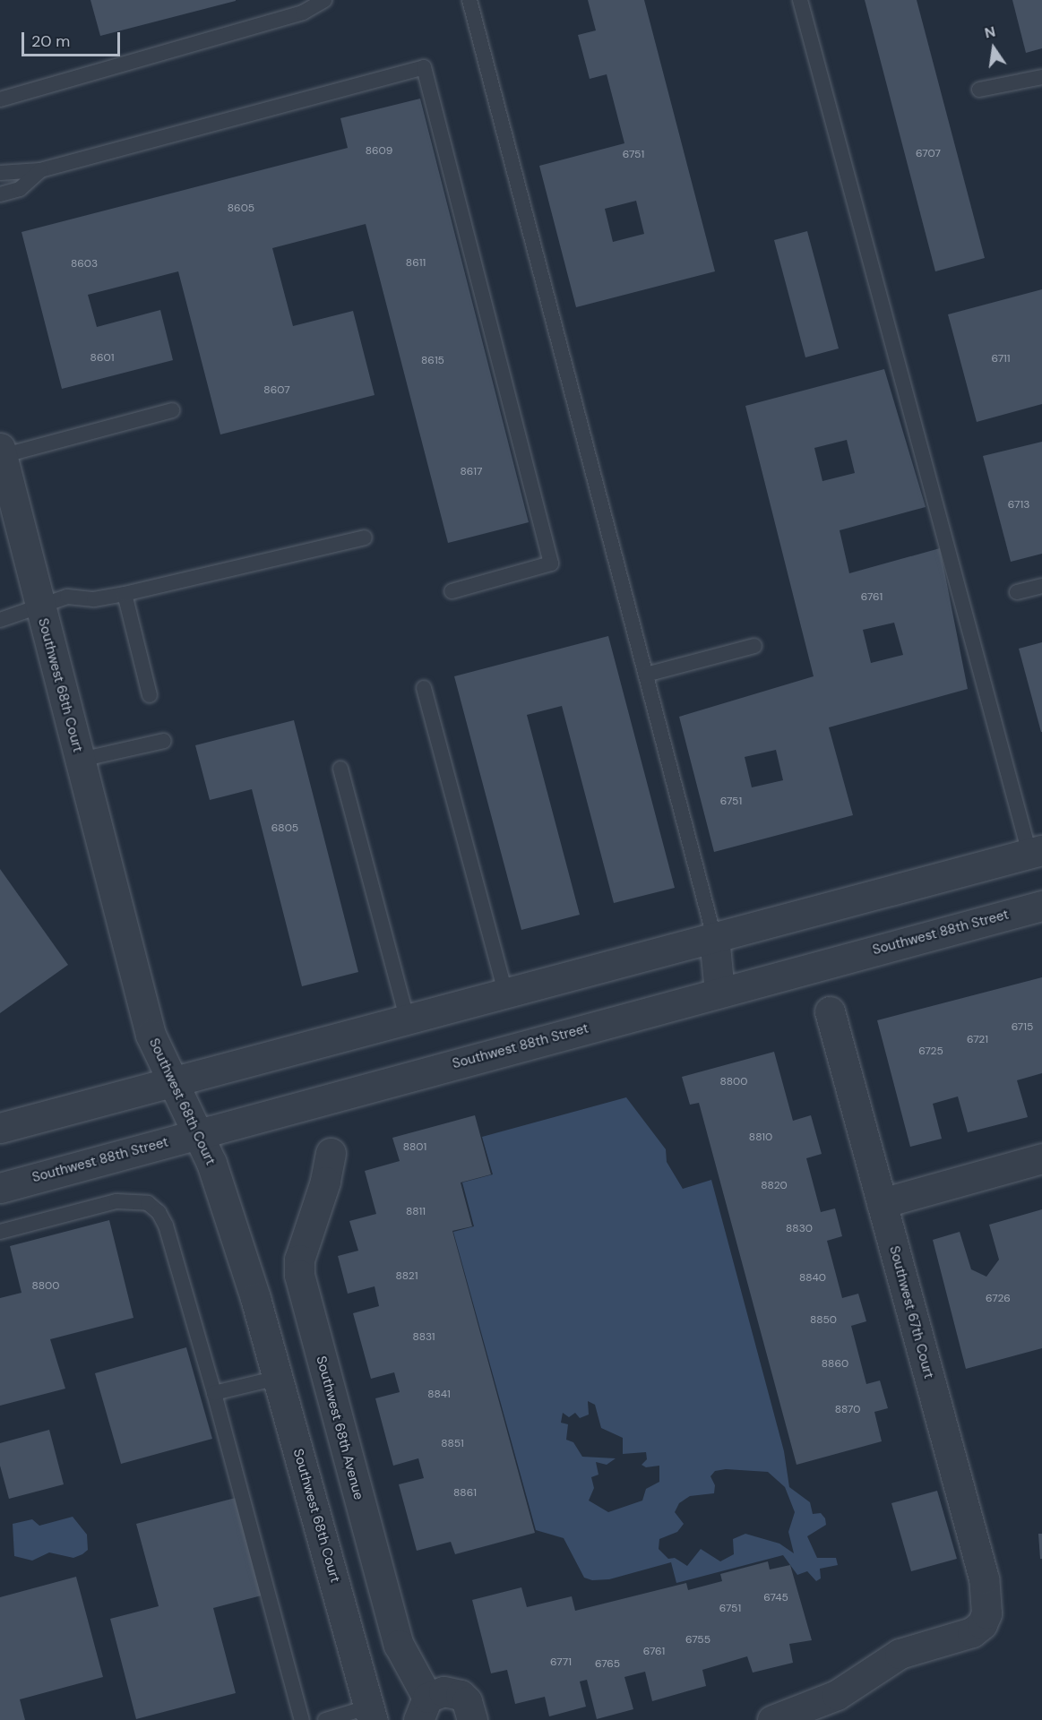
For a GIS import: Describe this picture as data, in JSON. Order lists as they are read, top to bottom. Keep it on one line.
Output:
{"streets":{"street":["Southwest 68th Court","Southwest 88th Street","Southwest 67th Court","Southwest 68th Avenue"]},"crossings":[["Southwest 68th Court","Southwest 88th Street"]],"house_numbers":["8609","6707","6751","8605","8611","8603","8601","6711","8615","8607","8617","6713","6761","6751","6805","6715","6721","6725","8800","8810","8801","8820","8811","8830","8821","8840","8800","6726","8850","8831","8860","8841","8870","8851","8861","6745","6751","6755","6761","6771","6765"],"scale_bar":"20 m","north":"top"}
